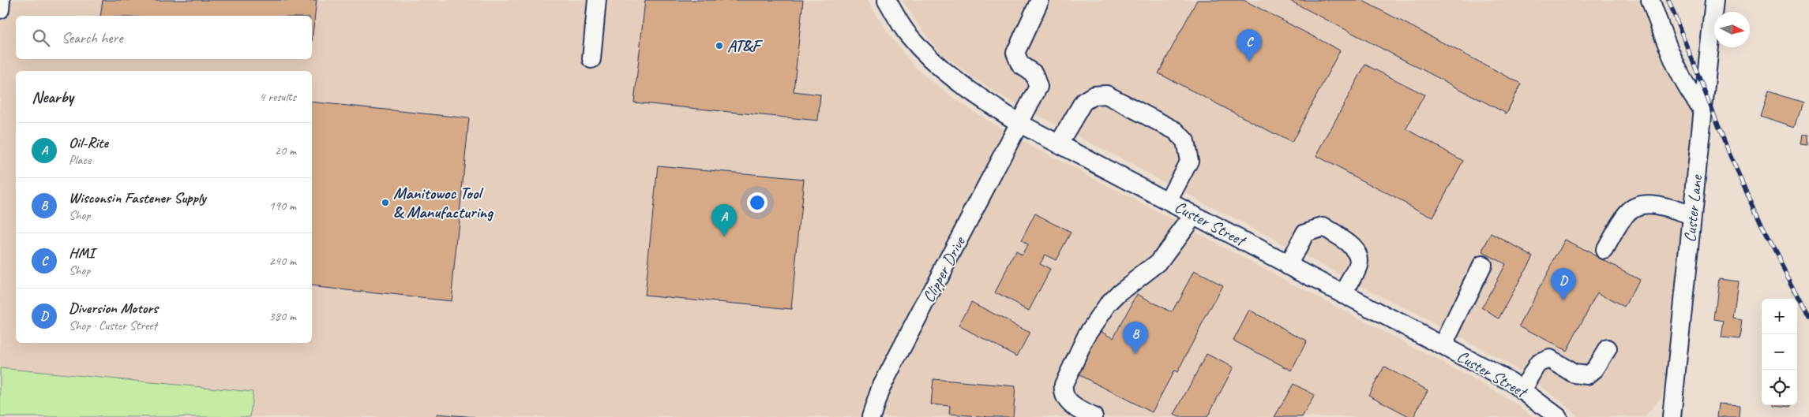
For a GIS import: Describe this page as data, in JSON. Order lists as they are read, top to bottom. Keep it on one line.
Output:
{"streets":{"street":["Custer Lane","Custer Street","Clipper Drive"]},"crossings":[["Custer Street","Clipper Drive"]],"places":["AT&F","Manitowoc Tool & Manufacturing"],"north":"right","page":{"search":"Search here","pins":["C","A","D","B"],"heading":["Nearby","4 results"],"list":[{"mark":"A","name":"Oil-Rite","note":"Place","value":"20 m"},{"mark":"B","name":"Wisconsin Fastener Supply","note":"Shop","value":"190 m"},{"mark":"C","name":"HMI","note":"Shop","value":"240 m"},{"mark":"D","name":"Diversion Motors","note":"Shop · Custer Street","value":"380 m"}],"map_buttons":["+","−"]}}
